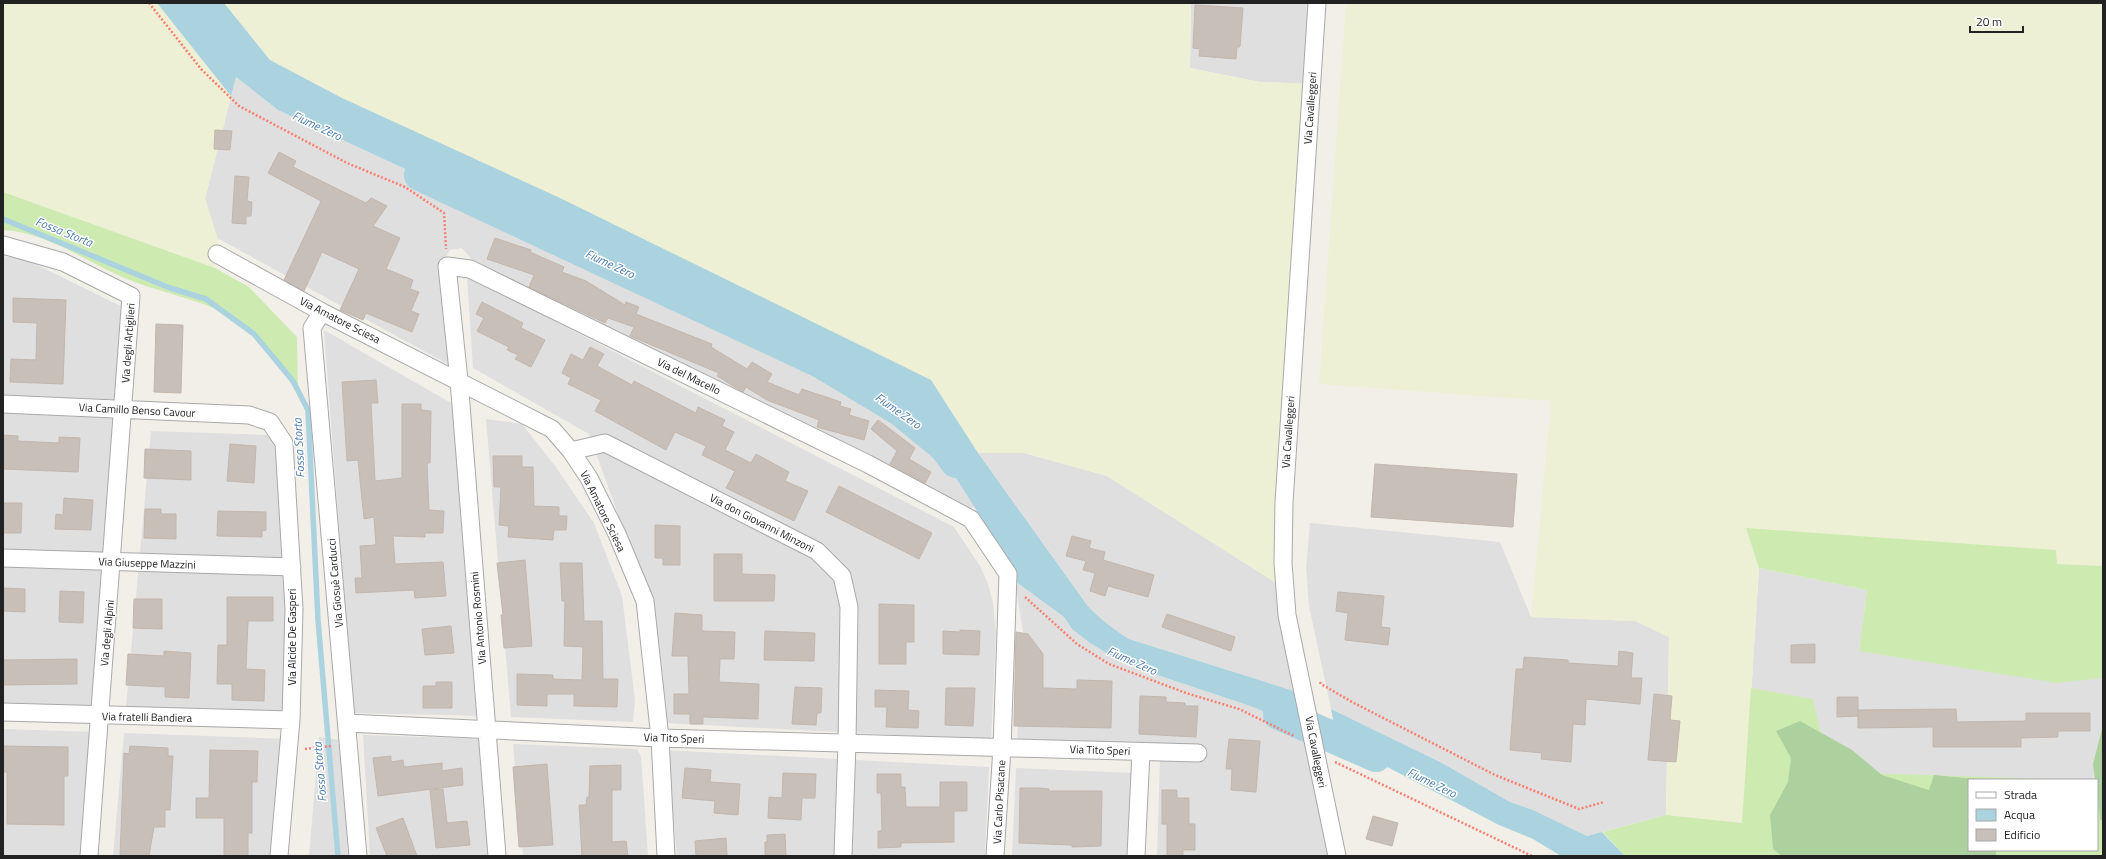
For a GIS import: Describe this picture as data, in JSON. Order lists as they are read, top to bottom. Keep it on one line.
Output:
{"streets":{"street":["Via Cavalleggeri","Via Amatore Sciesa","Via degli Artiglieri","Via del Macello","Via Camillo Benso Cavour","Via don Giovanni Minzoni","Via Giuseppe Mazzini","Via Giosuè Carducci","Via Antonio Rosmini","Via degli Alpini","Via Alcide De Gasperi","Via fratelli Bandiera","Via Tito Speri","Via Carlo Pisacane"]},"crossings":[["Via Amatore Sciesa","Via don Giovanni Minzoni"],["Via Amatore Sciesa","Via Giosuè Carducci"],["Via Amatore Sciesa","Via Antonio Rosmini"],["Via Amatore Sciesa","Via Tito Speri"],["Via degli Artiglieri","Via Camillo Benso Cavour"],["Via degli Artiglieri","Via degli Alpini"],["Via Camillo Benso Cavour","Via degli Alpini"],["Via Camillo Benso Cavour","Via Alcide De Gasperi"],["Via don Giovanni Minzoni","Via Tito Speri"],["Via Giuseppe Mazzini","Via degli Alpini"],["Via Giuseppe Mazzini","Via Alcide De Gasperi"],["Via Giosuè Carducci","Via Tito Speri"],["Via Antonio Rosmini","Via Tito Speri"],["Via degli Alpini","Via fratelli Bandiera"],["Via Alcide De Gasperi","Via fratelli Bandiera"],["Via Tito Speri","Via Carlo Pisacane"]],"water":["Fiume Zero","Fossa Storta"],"legend":["Strada","Acqua","Edificio"],"scale_bar":"20 m"}
